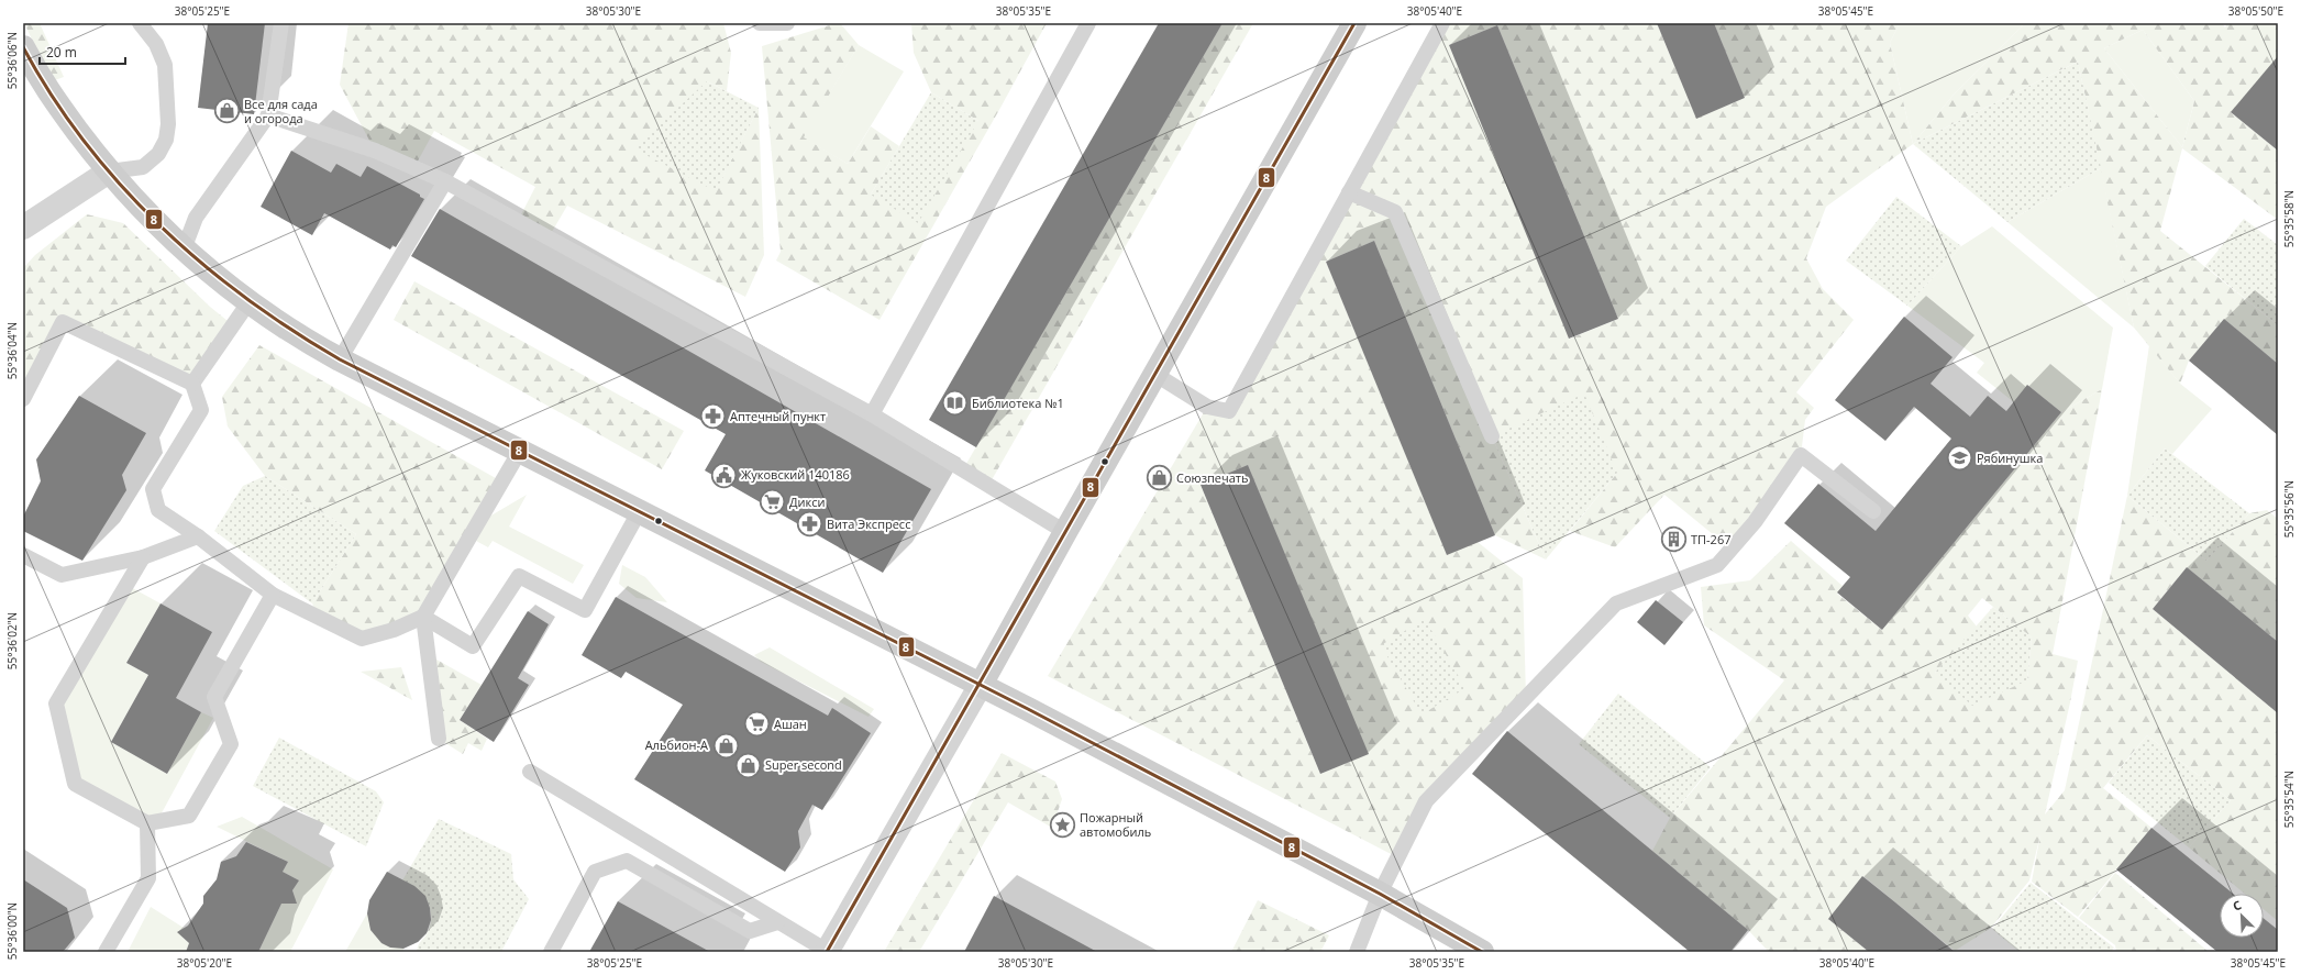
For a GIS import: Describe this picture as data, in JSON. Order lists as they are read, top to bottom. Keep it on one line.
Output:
{"places":{"shop":["Все для сада и огорода","Союзпечать","Альбион-А","Super second"],"library":["Библиотека №1"],"pharmacy":["Аптечный пункт","Вита Экспресс"],"school or university":["Рябинушка"],"public building":["Жуковский 140186"],"supermarket":["Дикси","Ашан"],"building":["ТП-267"],"place":["Пожарный автомобиль"]},"lines":["transit line 8"],"scale_bar":"20 m","north":"top left","coordinates":["38°05'25\"E","38°05'30\"E","38°05'35\"E","38°05'40\"E","38°05'45\"E","38°05'50\"E","55°36'06\"N","55°35'58\"N","55°36'04\"N","55°35'56\"N","55°36'02\"N","55°35'54\"N","55°36'00\"N","38°05'20\"E"]}
